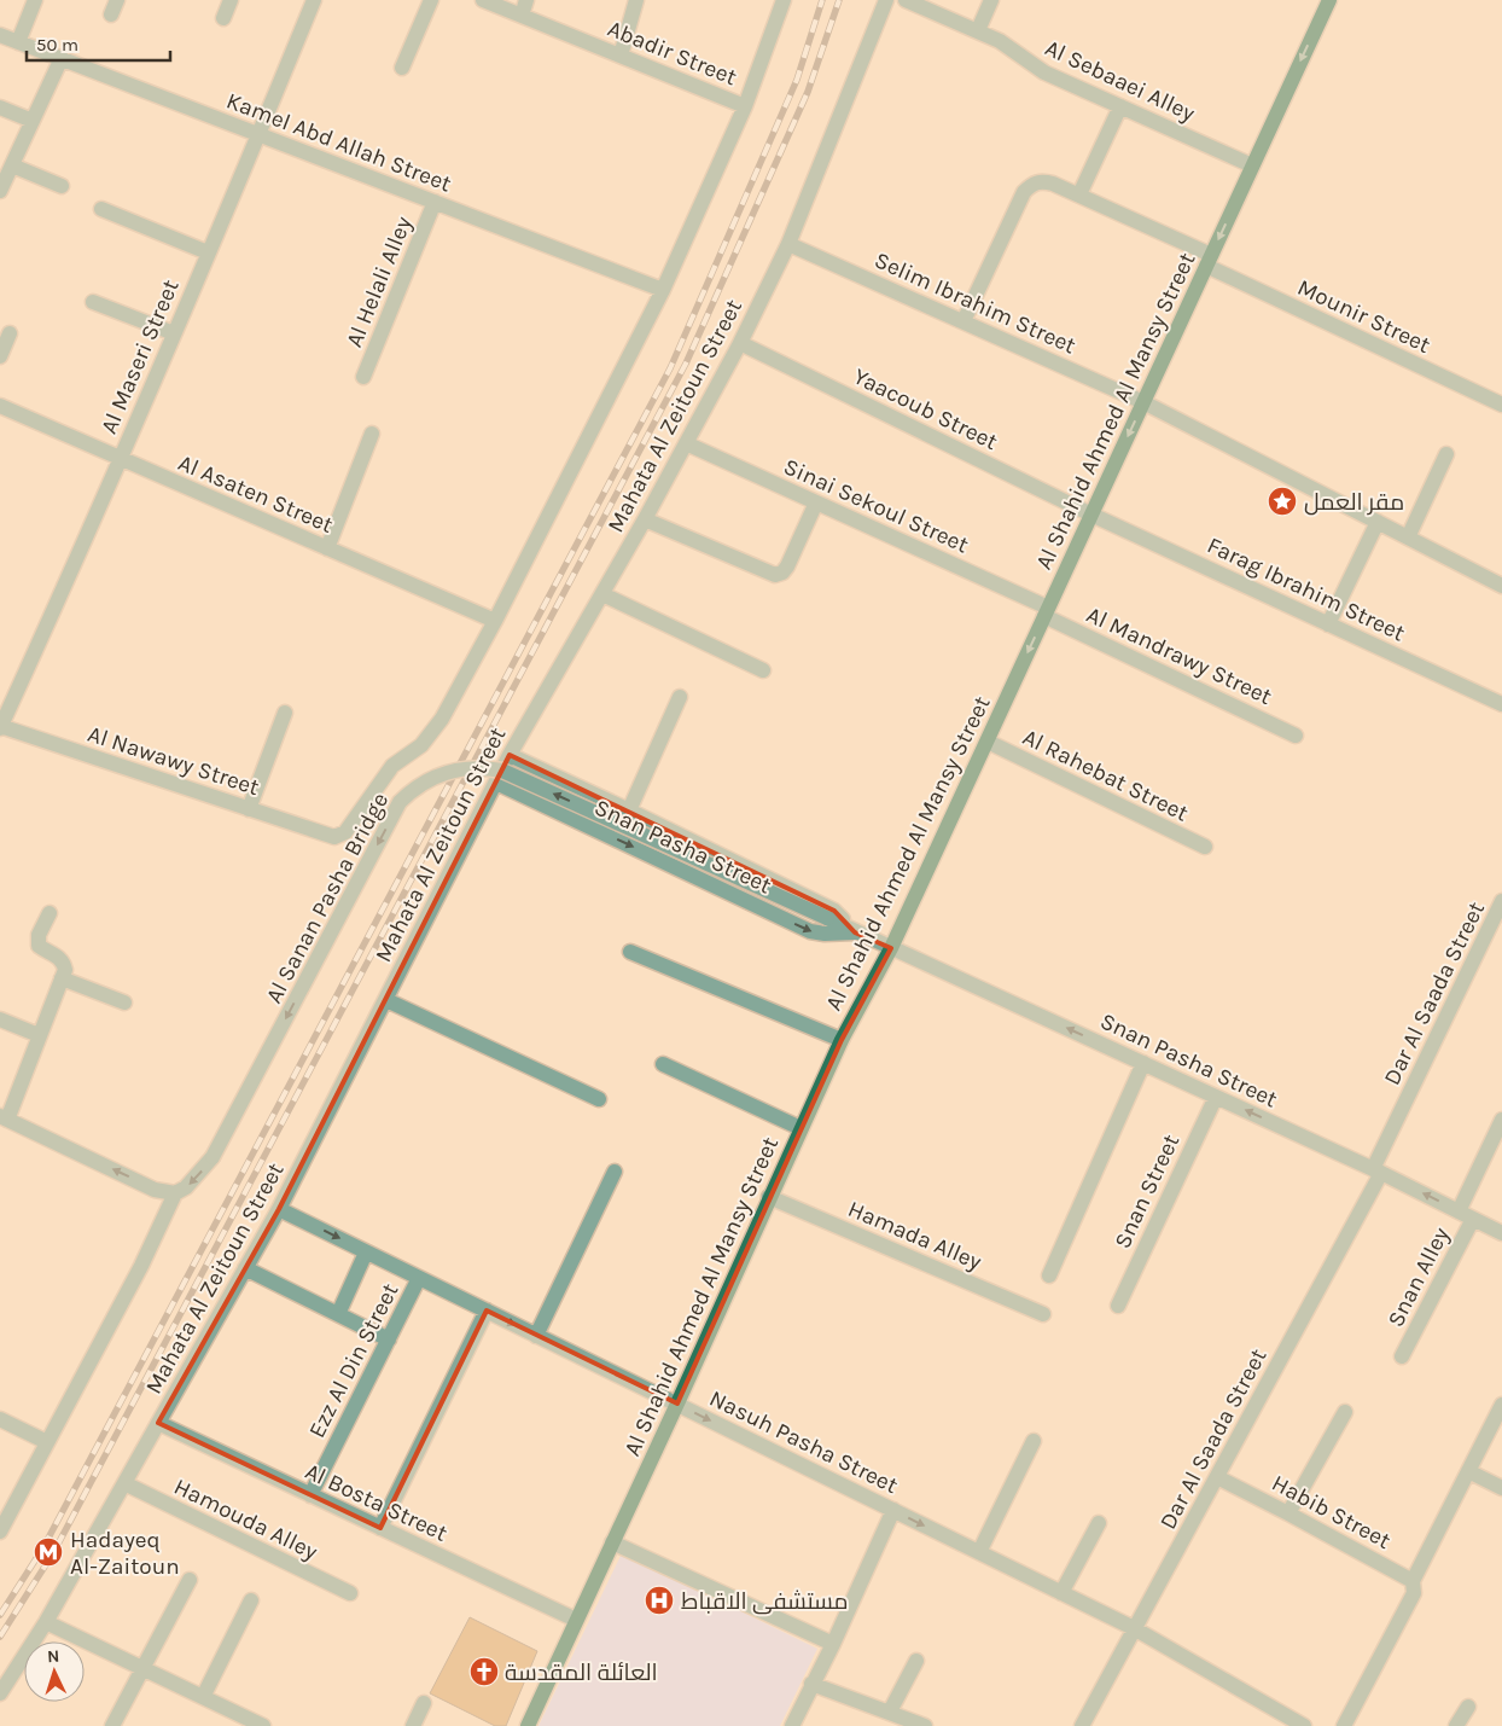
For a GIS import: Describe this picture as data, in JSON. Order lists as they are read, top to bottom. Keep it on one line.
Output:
{"streets":{"main road":["Al Shahid Ahmed Al Mansy Street"],"street":["Abadir Street","Al Sebaaei Alley","Kamel Abd Allah Street","Al Helali Alley","Selim Ibrahim Street","Mounir Street","Al Maseri Street","Yaacoub Street","Mahata Al Zeitoun Street","Al Asaten Street","Sinai Sekoul Street","Farag Ibrahim Street","Al Mandrawy Street","Al Nawawy Street","Al Rahebat Street","Snan Pasha Street","Al Sanan Pasha Bridge","Dar Al Saada Street","Snan Street","Hamada Alley","Snan Alley","Ezz Al Din Street","Nasuh Pasha Street","Al Bosta Street","Habib Street","Hamouda Alley"]},"crossings":[["Al Sebaaei Alley","Al Shahid Ahmed Al Mansy Street"],["Kamel Abd Allah Street","Al Helali Alley"],["Kamel Abd Allah Street","Al Maseri Street"],["Selim Ibrahim Street","Mounir Street"],["Selim Ibrahim Street","Al Shahid Ahmed Al Mansy Street"],["Selim Ibrahim Street","Mahata Al Zeitoun Street"],["Mounir Street","Al Shahid Ahmed Al Mansy Street"],["Al Maseri Street","Al Asaten Street"],["Al Maseri Street","Al Nawawy Street"],["Yaacoub Street","Al Shahid Ahmed Al Mansy Street"],["Yaacoub Street","Mahata Al Zeitoun Street"],["Yaacoub Street","Farag Ibrahim Street"],["Al Shahid Ahmed Al Mansy Street","Sinai Sekoul Street"],["Al Shahid Ahmed Al Mansy Street","Farag Ibrahim Street"],["Al Shahid Ahmed Al Mansy Street","Al Mandrawy Street"],["Al Shahid Ahmed Al Mansy Street","Al Rahebat Street"],["Al Shahid Ahmed Al Mansy Street","Snan Pasha Street"],["Al Shahid Ahmed Al Mansy Street","Hamada Alley"],["Al Shahid Ahmed Al Mansy Street","Nasuh Pasha Street"],["Al Shahid Ahmed Al Mansy Street","Al Bosta Street"],["Mahata Al Zeitoun Street","Sinai Sekoul Street"],["Mahata Al Zeitoun Street","Snan Pasha Street"],["Mahata Al Zeitoun Street","Nasuh Pasha Street"],["Mahata Al Zeitoun Street","Al Bosta Street"],["Mahata Al Zeitoun Street","Hamouda Alley"],["Al Asaten Street","Al Nawawy Street"],["Sinai Sekoul Street","Al Mandrawy Street"],["Snan Pasha Street","Al Sanan Pasha Bridge"],["Snan Pasha Street","Dar Al Saada Street"],["Snan Pasha Street","Snan Street"],["Snan Pasha Street","Snan Alley"],["Dar Al Saada Street","Nasuh Pasha Street"],["Dar Al Saada Street","Habib Street"],["Ezz Al Din Street","Nasuh Pasha Street"],["Ezz Al Din Street","Al Bosta Street"]],"one_way":["Nasuh Pasha Street"],"places":{"place":["مقر العمل"],"metro station":["Hadayeq Al-Zaitoun"],"hospital":["مستشفى الاقباط"],"church":["العائلة المقدسة"]},"scale_bar":"50 m","north":"top"}
